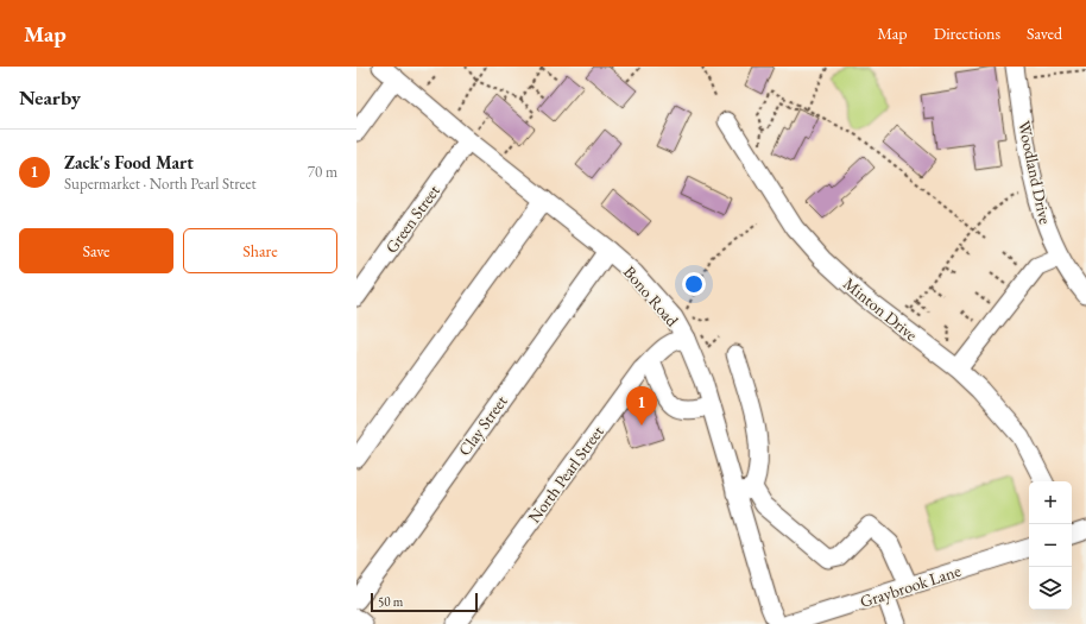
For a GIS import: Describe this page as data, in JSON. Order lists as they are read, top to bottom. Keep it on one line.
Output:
{"streets":{"street":["Woodland Drive","Green Street","Bono Road","Minton Drive","Clay Street","North Pearl Street","Graybrook Lane"]},"crossings":[["Green Street","Bono Road"],["Bono Road","Clay Street"],["Bono Road","North Pearl Street"]],"scale_bar":"50 m","page":{"header":"Map","nav":["Map","Directions","Saved"],"heading":"Nearby","list":[{"mark":"1","name":"Zack's Food Mart","note":"Supermarket · North Pearl Street","value":"70 m"}],"buttons":["Save","Share"],"pins":"1","map_buttons":["+","−"],"scale":"50 m"}}
